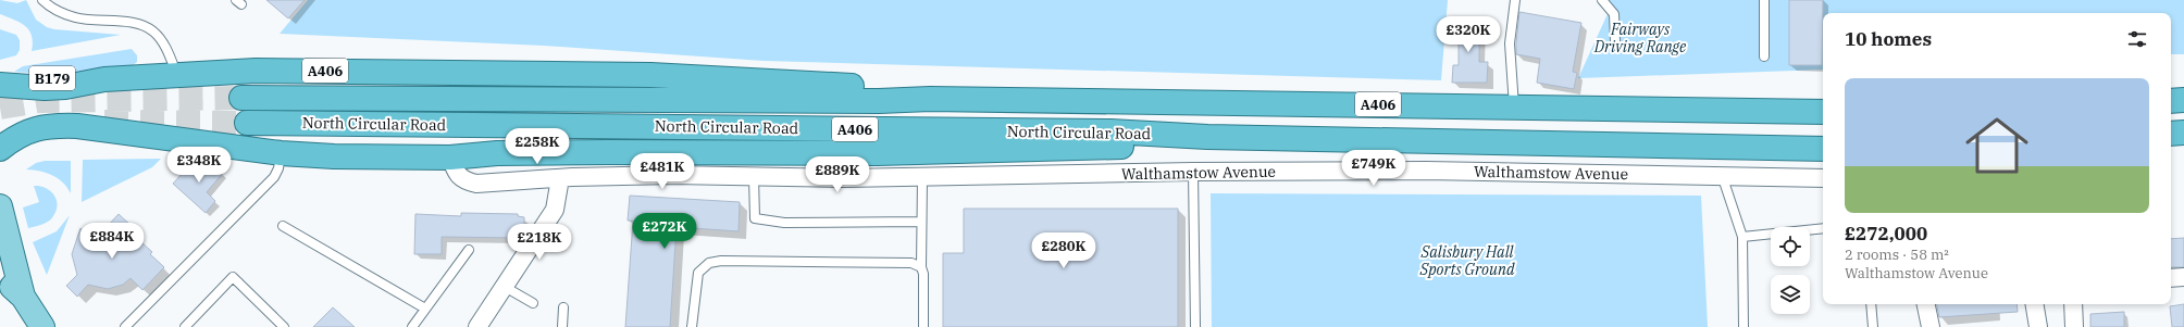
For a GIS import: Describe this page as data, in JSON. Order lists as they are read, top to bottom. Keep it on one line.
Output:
{"streets":{"highway":["A406","B179","North Circular Road","Walthamstow Avenue"]},"crossings":[["A406","B179"],["A406","North Circular Road"],["A406","Walthamstow Avenue"],["North Circular Road","Walthamstow Avenue"]],"parks":["Fairways Driving Range","Salisbury Hall Sports Ground"],"page":{"heading":"10 homes","price":["£320K","£258K","£348K","£749K","£481K","£889K","£272K","£884K","£218K","£280K"],"list":[{"name":"£272,000","note":"2 rooms · 58 m² · Walthamstow Avenue"}]}}
